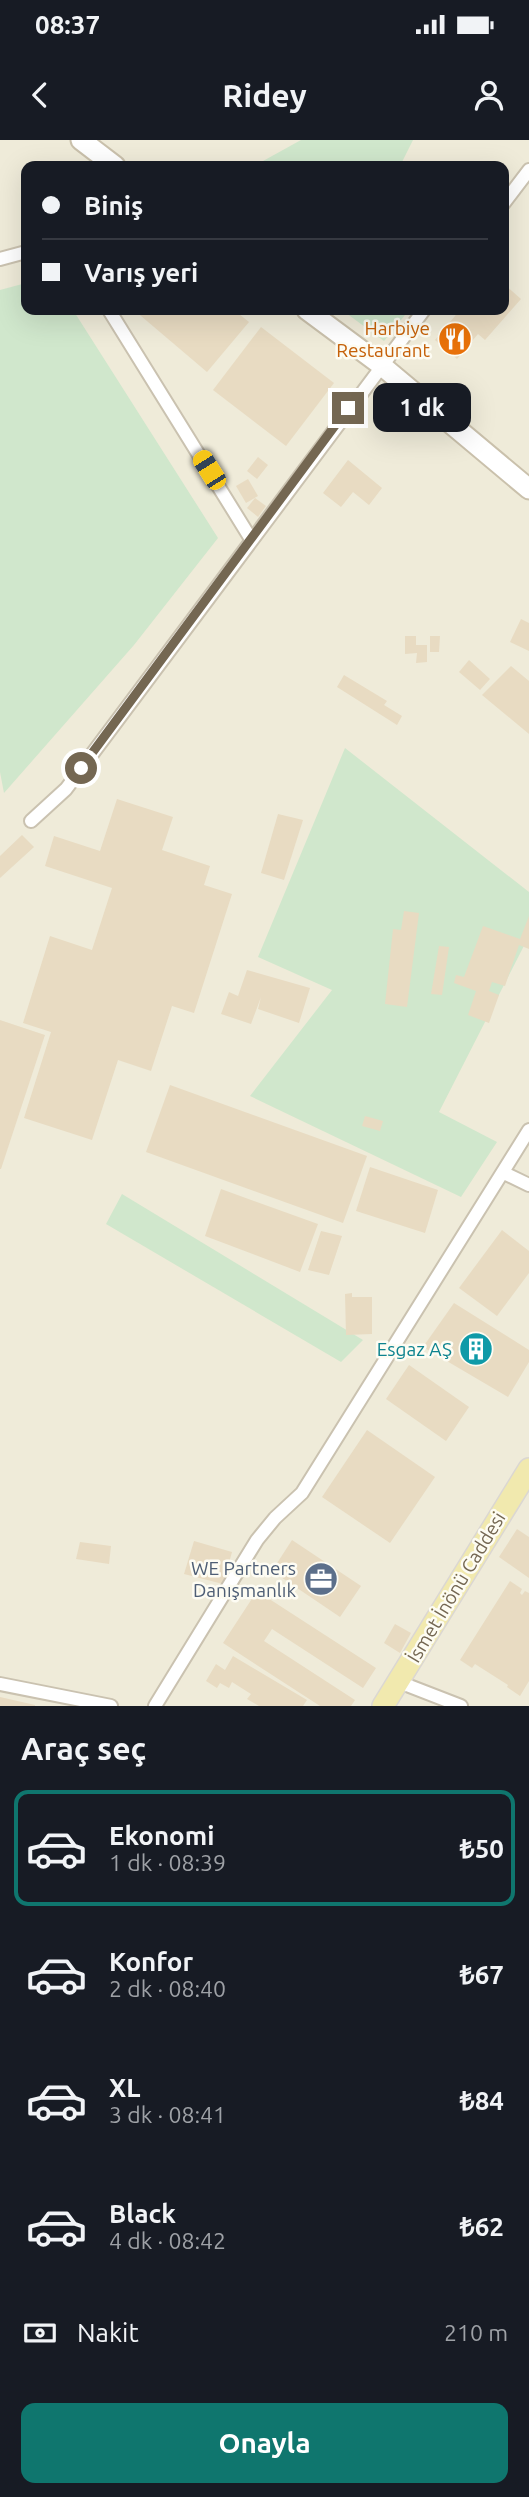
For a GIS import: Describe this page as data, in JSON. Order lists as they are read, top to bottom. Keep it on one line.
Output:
{"streets":{"main road":["İsmet İnönü Caddesi"]},"places":{"restaurant":["Harbiye Restaurant"],"building":["Esgaz AŞ"],"office":["WE Partners Danışmanlık"]},"page":{"status":"08:37","header":"Ridey","banner":["Biniş","Varış yeri"],"bubble":"1 dk","heading":"Araç seç","list":[{"name":"Ekonomi","note":"1 dk · 08:39","value":"₺50"},{"name":"Konfor","note":"2 dk · 08:40","value":"₺67"},{"name":"XL","note":"3 dk · 08:41","value":"₺84"},{"name":"Black","note":"4 dk · 08:42","value":"₺62"}],"pay":["Nakit","210 m"],"buttons":"Onayla"}}
